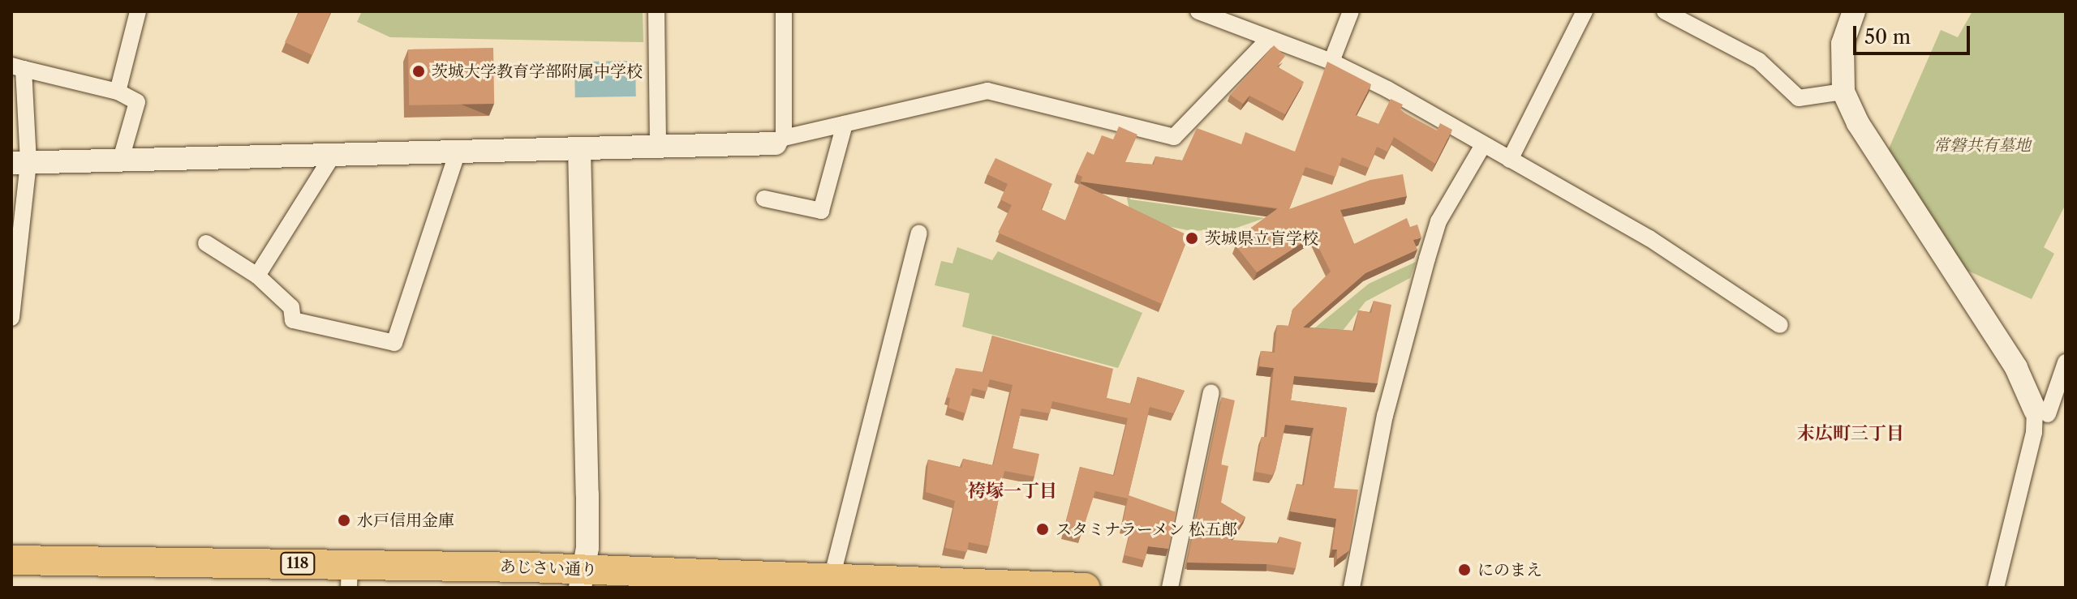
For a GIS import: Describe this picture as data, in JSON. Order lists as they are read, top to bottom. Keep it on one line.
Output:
{"streets":{"highway":["118","あじさい通り"]},"districts":["末広町三丁目","袴塚一丁目"],"parks":["常磐共有墓地"],"places":["茨城大学教育学部附属中学校","茨城県立盲学校","水戸信用金庫","スタミナラーメン 松五郎","にのまえ"],"scale_bar":"50 m"}
